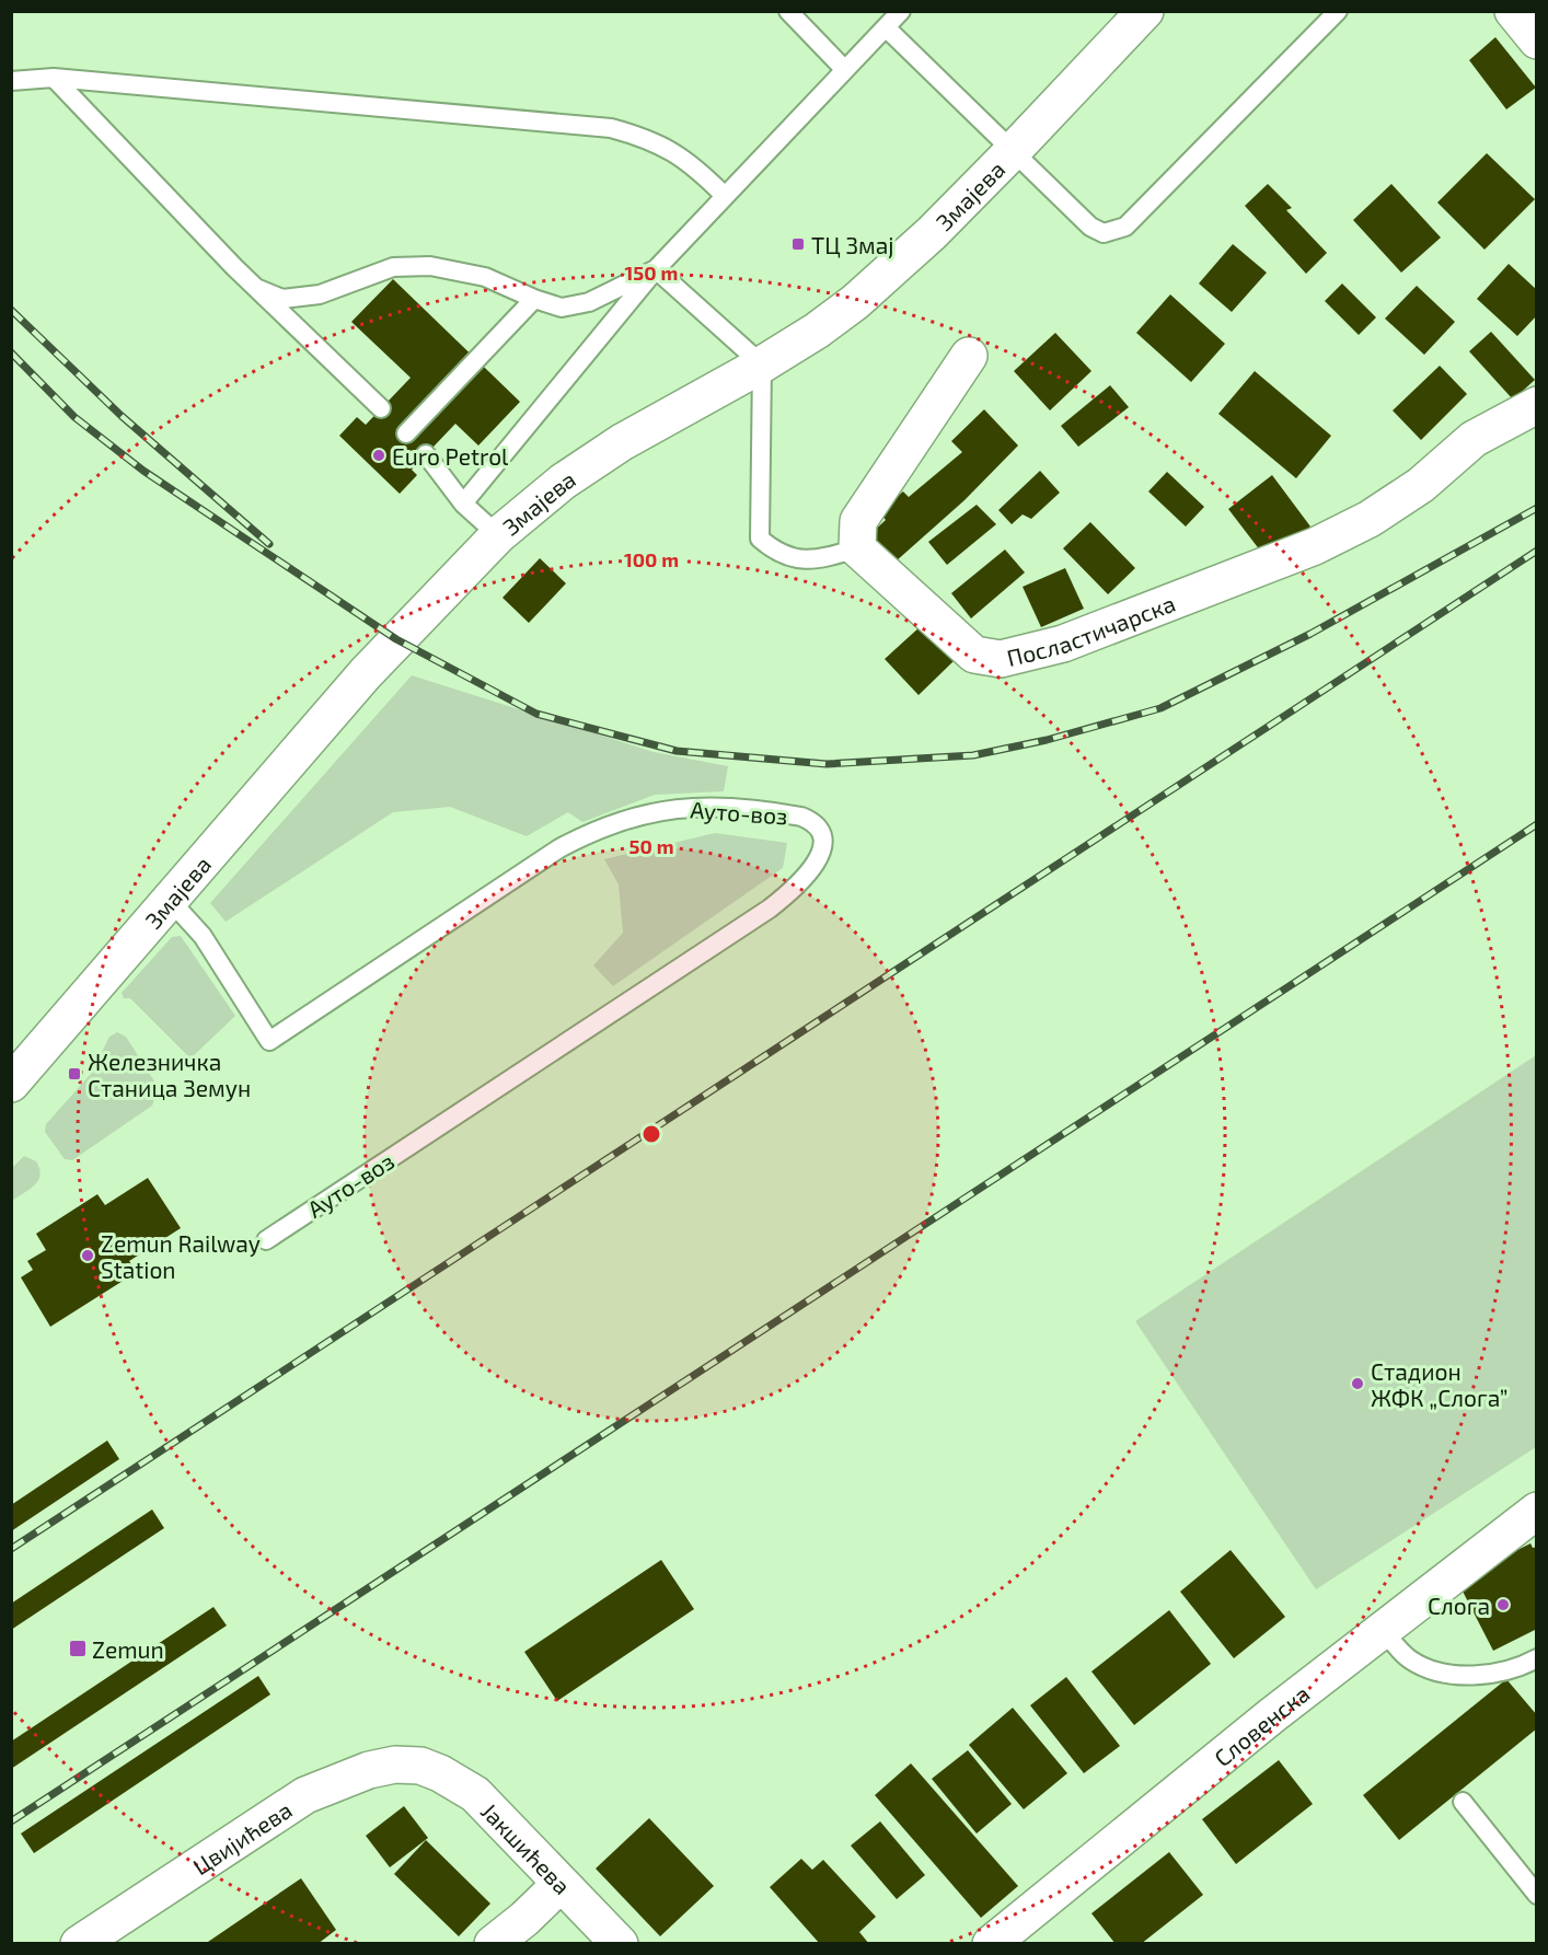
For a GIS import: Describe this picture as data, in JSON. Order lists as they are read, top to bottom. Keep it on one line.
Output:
{"streets":{"street":["Змајева","Посластичарска","Словенска","Цвијићева","Јакшићева"],"lane":["Ауто-воз"]},"crossings":[["Змајева","Ауто-воз"],["Цвијићева","Јакшићева"]],"places":{"transit":["ТЦ Змај","Железничка Станица Земун","Zemun"],"other":["Euro Petrol","Zemun Railway Station","Стадион ЖФК „Слога”","Слога"]},"rings":["150 m","100 m","50 m"]}
